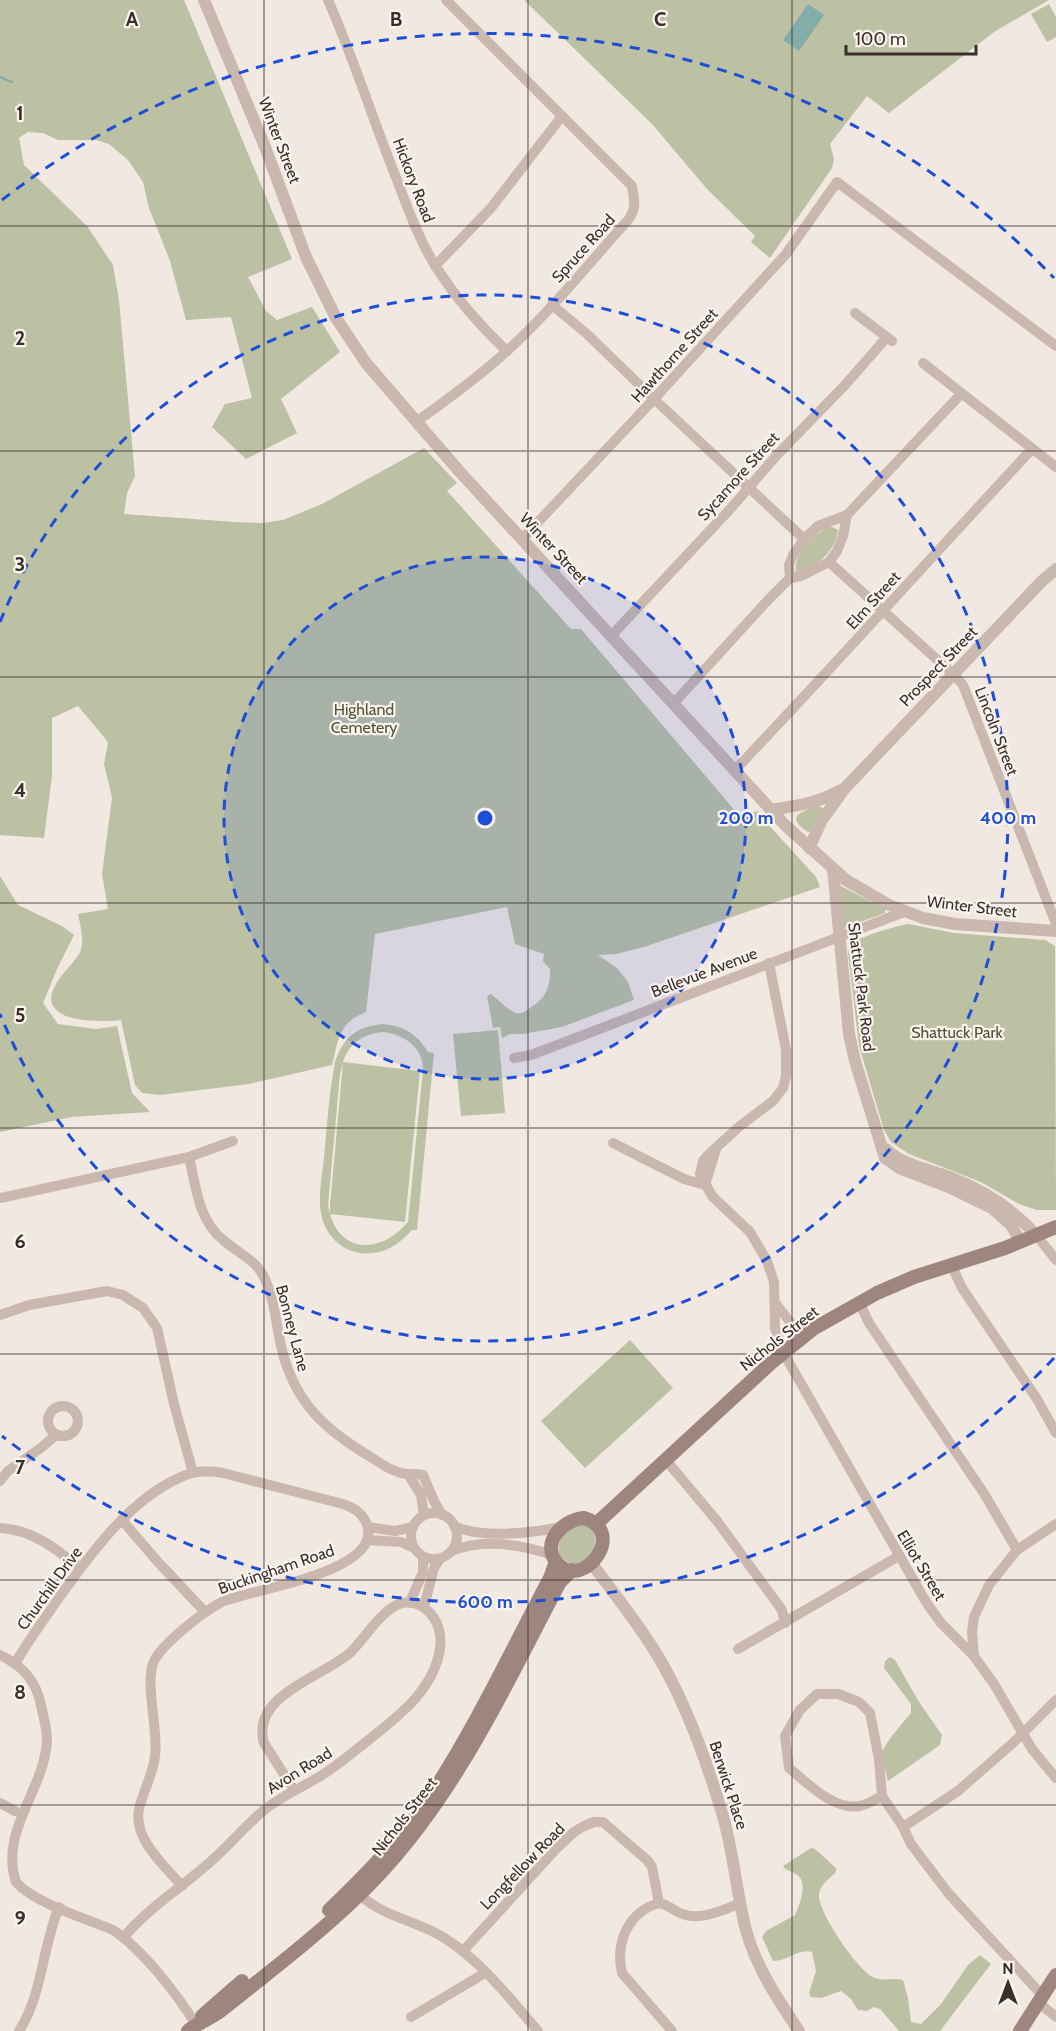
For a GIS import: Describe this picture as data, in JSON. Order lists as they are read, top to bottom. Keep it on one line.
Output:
{"streets":{"main road":["Nichols Street"],"street":["Winter Street","Hickory Road","Spruce Road","Hawthorne Street","Sycamore Street","Elm Street","Prospect Street","Lincoln Street","Bellevue Avenue","Shattuck Park Road","Bonney Lane","Elliot Street","Buckingham Road","Churchill Drive","Avon Road","Berwick Place","Longfellow Road"]},"crossings":[["Winter Street","Spruce Road"],["Winter Street","Hawthorne Street"],["Winter Street","Sycamore Street"],["Winter Street","Elm Street"],["Winter Street","Prospect Street"],["Winter Street","Bellevue Avenue"],["Winter Street","Shattuck Park Road"],["Hickory Road","Spruce Road"],["Elm Street","Lincoln Street"],["Prospect Street","Lincoln Street"],["Bellevue Avenue","Shattuck Park Road"],["Shattuck Park Road","Nichols Street"],["Nichols Street","Elliot Street"],["Nichols Street","Berwick Place"],["Buckingham Road","Churchill Drive"],["Buckingham Road","Avon Road"]],"parks":["Highland Cemetery","Shattuck Park"],"scale_bar":"100 m","north":"top","grid":{"columns":["A","B","C"],"rows":["1","2","3","4","5","6","7","8","9"]},"rings":["200 m","400 m","600 m"]}
